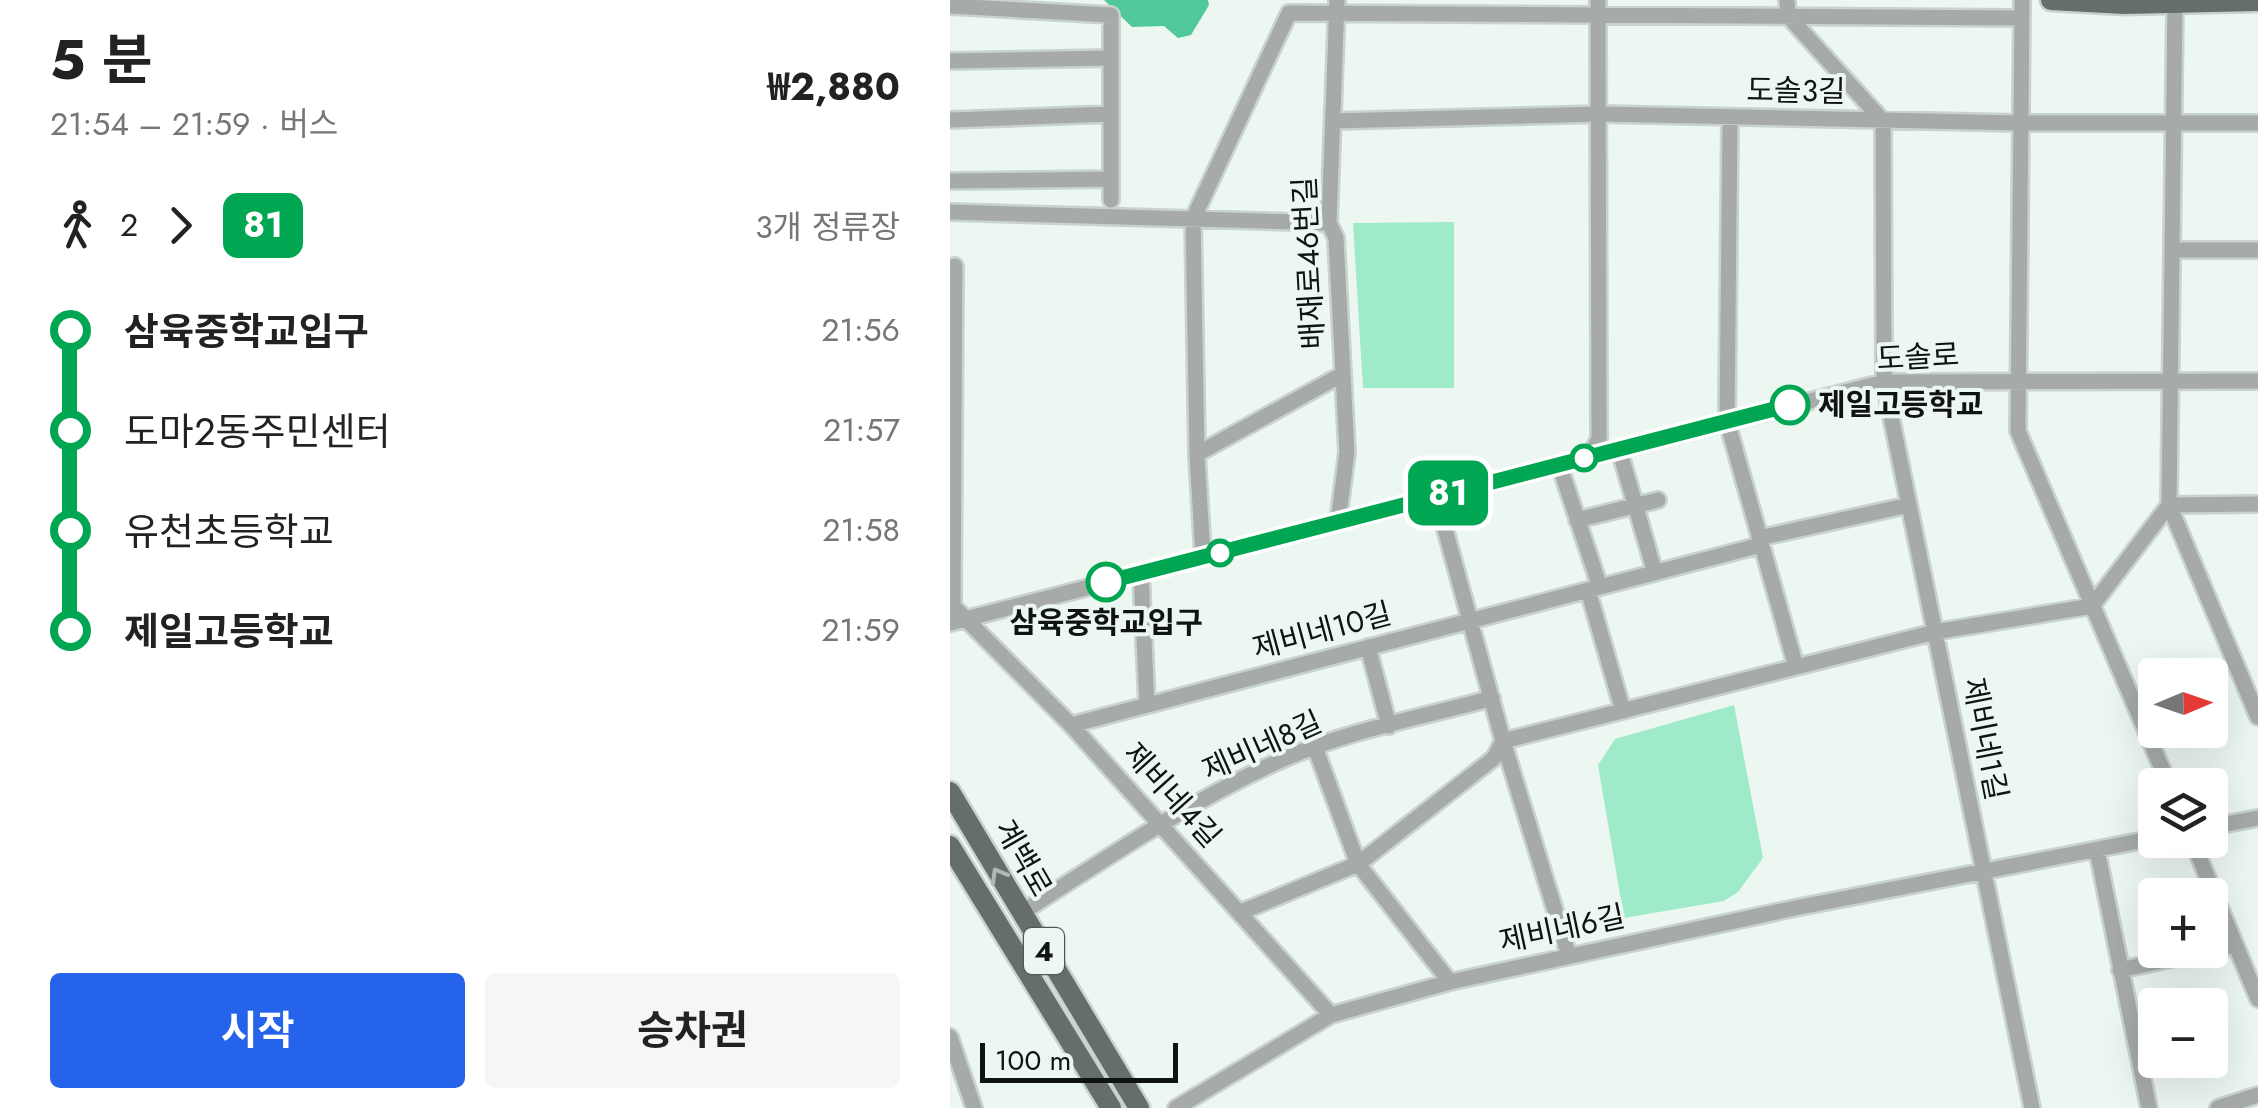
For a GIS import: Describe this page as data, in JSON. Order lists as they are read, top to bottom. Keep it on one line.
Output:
{"streets":{"main road":["계백로","4"],"street":["도솔3길","배재로46번길","도솔로","제비네10길","제비네1길","제비네8길","제비네4길","제비네6길"]},"crossings":[["도솔3길","배재로46번길"],["도솔3길","제비네1길"],["배재로46번길","도솔로"],["도솔로","제비네1길"],["도솔로","제비네4길"],["제비네10길","제비네1길"],["제비네10길","제비네4길"],["제비네1길","제비네6길"],["제비네8길","제비네4길"],["제비네8길","계백로"],["제비네4길","제비네6길"]],"places":["제일고등학교","삼육중학교입구"],"lines":["bus line 81"],"scale_bar":"100 m","north":"right","page":{"heading":["5 분","21:54 – 21:59 · 버스","₩2,880"],"on_map":"81","legs":["2","81","3개 정류장"],"list":[{"name":"삼육중학교입구","value":"21:56"},{"name":"도마2동주민센터","value":"21:57"},{"name":"유천초등학교","value":"21:58"},{"name":"제일고등학교","value":"21:59"}],"map_buttons":["+","−"],"buttons":["시작","승차권"],"scale":"100 m"}}
